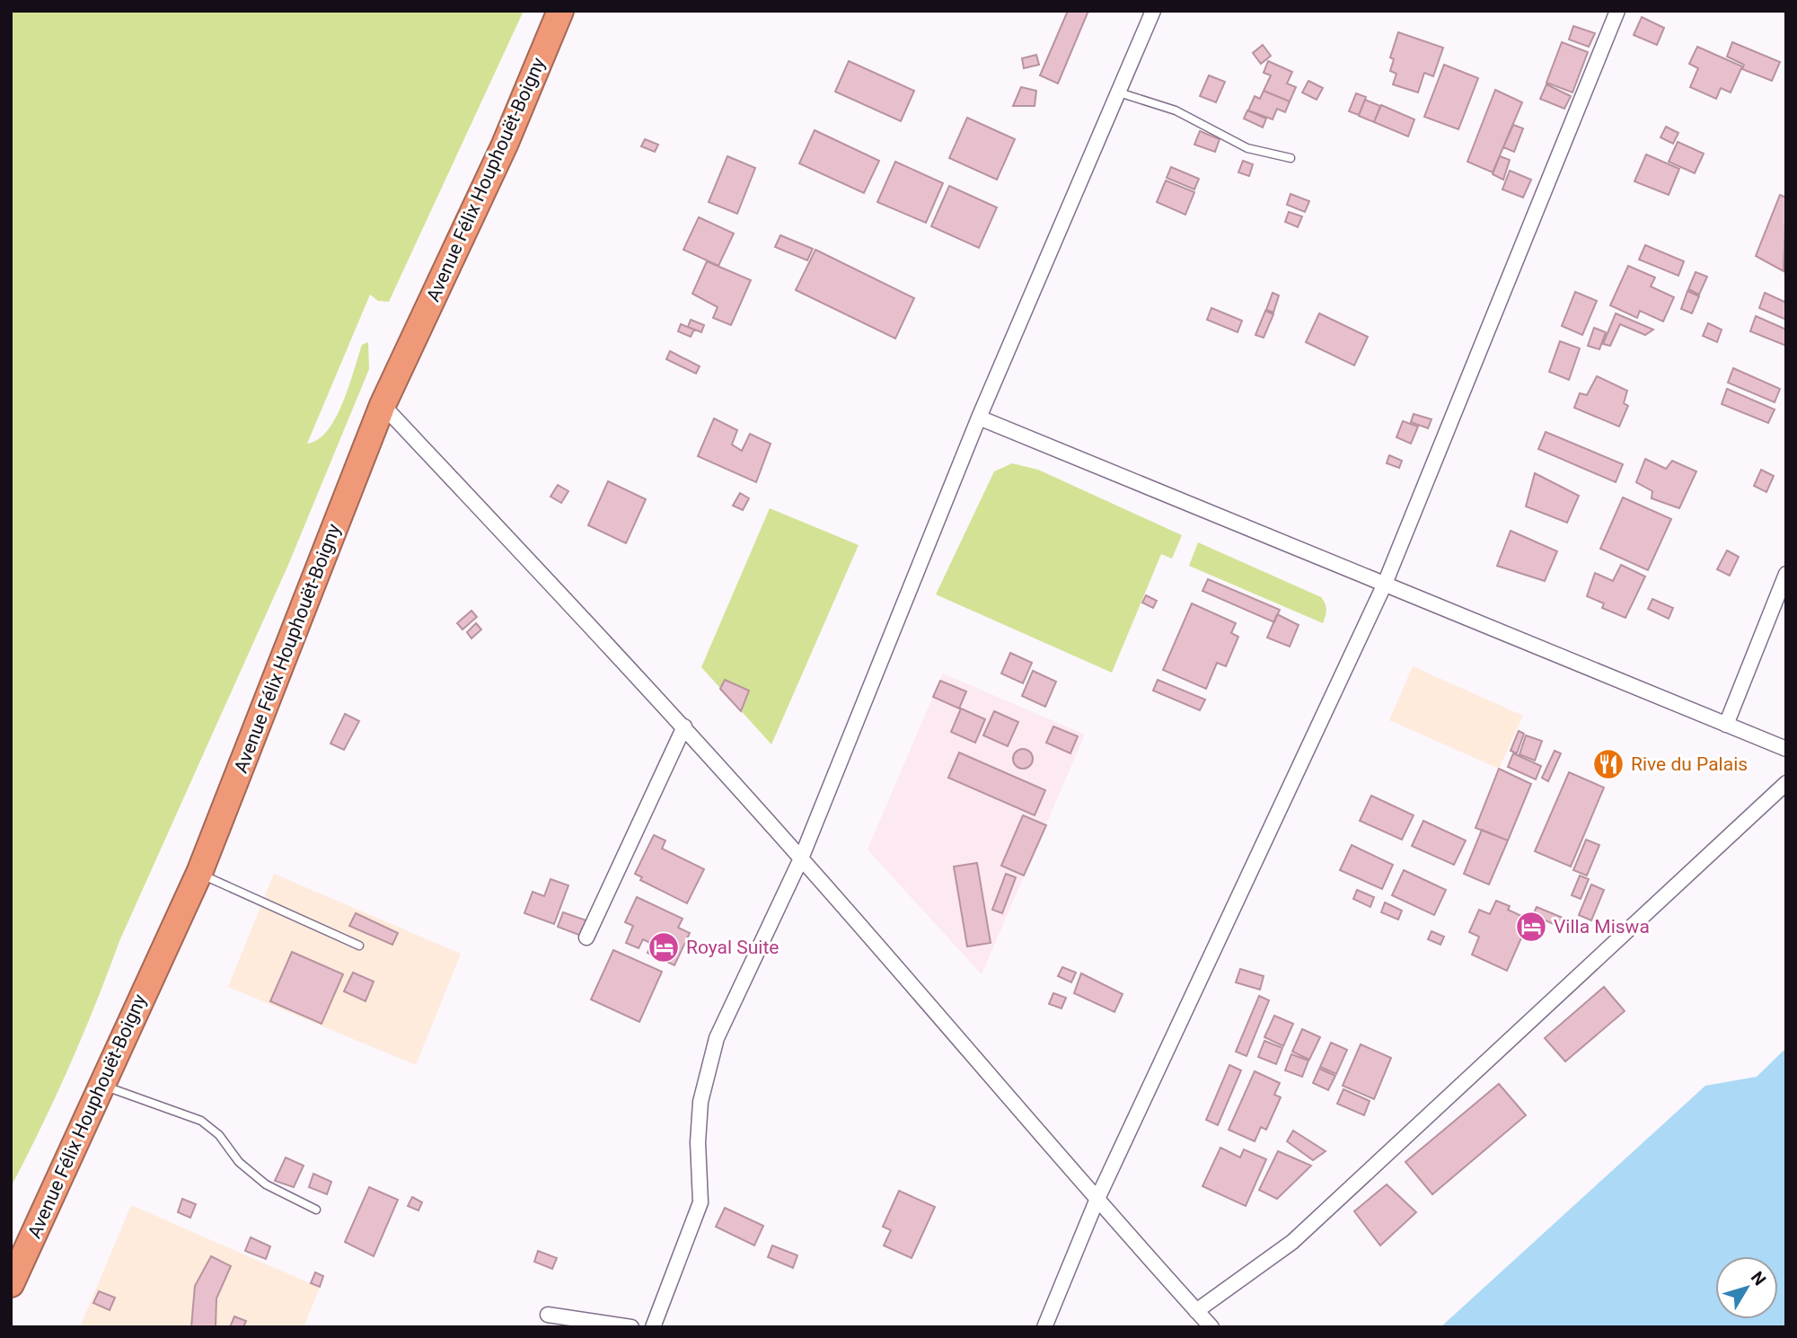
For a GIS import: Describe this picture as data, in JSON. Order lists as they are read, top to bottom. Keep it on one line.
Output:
{"streets":{"highway":["Avenue Félix Houphouët-Boigny"]},"places":{"restaurant":["Rive du Palais"],"hotel":["Villa Miswa","Royal Suite"]},"north":"top right"}
